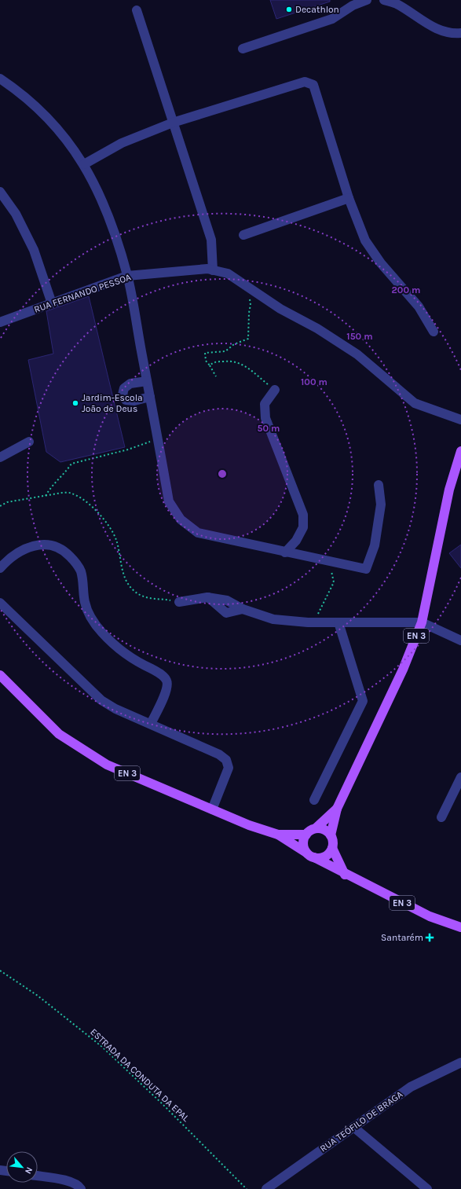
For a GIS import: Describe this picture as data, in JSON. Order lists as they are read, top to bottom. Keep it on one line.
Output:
{"streets":{"main road":["EN 3"],"street":["RUA FERNANDO PESSOA","RUA TEÓFILO DE BRAGA"],"path":["ESTRADA DA CONDUTA DA EPAL"]},"places":{"other":["Decathlon","Jardim-Escola João de Deus"],"health":["Santarém"]},"north":"bottom right","rings":["200 m","150 m","100 m","50 m"]}
